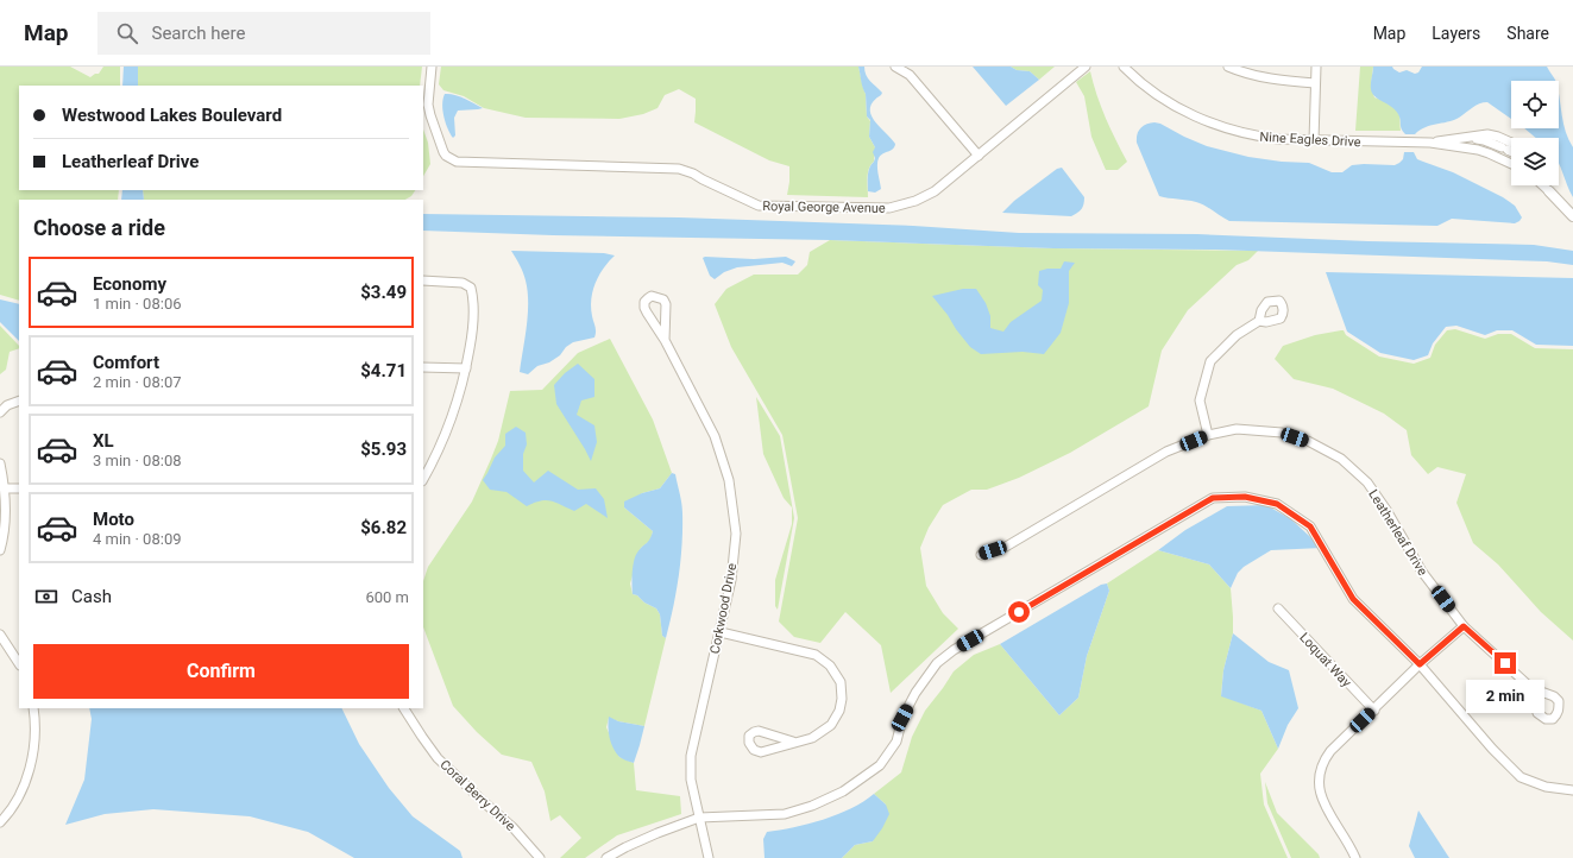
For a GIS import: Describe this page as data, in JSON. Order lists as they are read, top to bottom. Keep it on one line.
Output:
{"streets":{"street":["Nine Eagles Drive","Royal George Avenue","Leatherleaf Drive","Corkwood Drive","Loquat Way","Coral Berry Drive"]},"page":{"header":"Map","search":"Search here","nav":["Map","Layers","Share"],"banner":["Westwood Lakes Boulevard","Leatherleaf Drive"],"heading":"Choose a ride","list":[{"name":"Economy","note":"1 min · 08:06","value":"$3.49"},{"name":"Comfort","note":"2 min · 08:07","value":"$4.71"},{"name":"XL","note":"3 min · 08:08","value":"$5.93"},{"name":"Moto","note":"4 min · 08:09","value":"$6.82"}],"pay":["Cash","600 m"],"buttons":"Confirm","bubble":"2 min"}}
